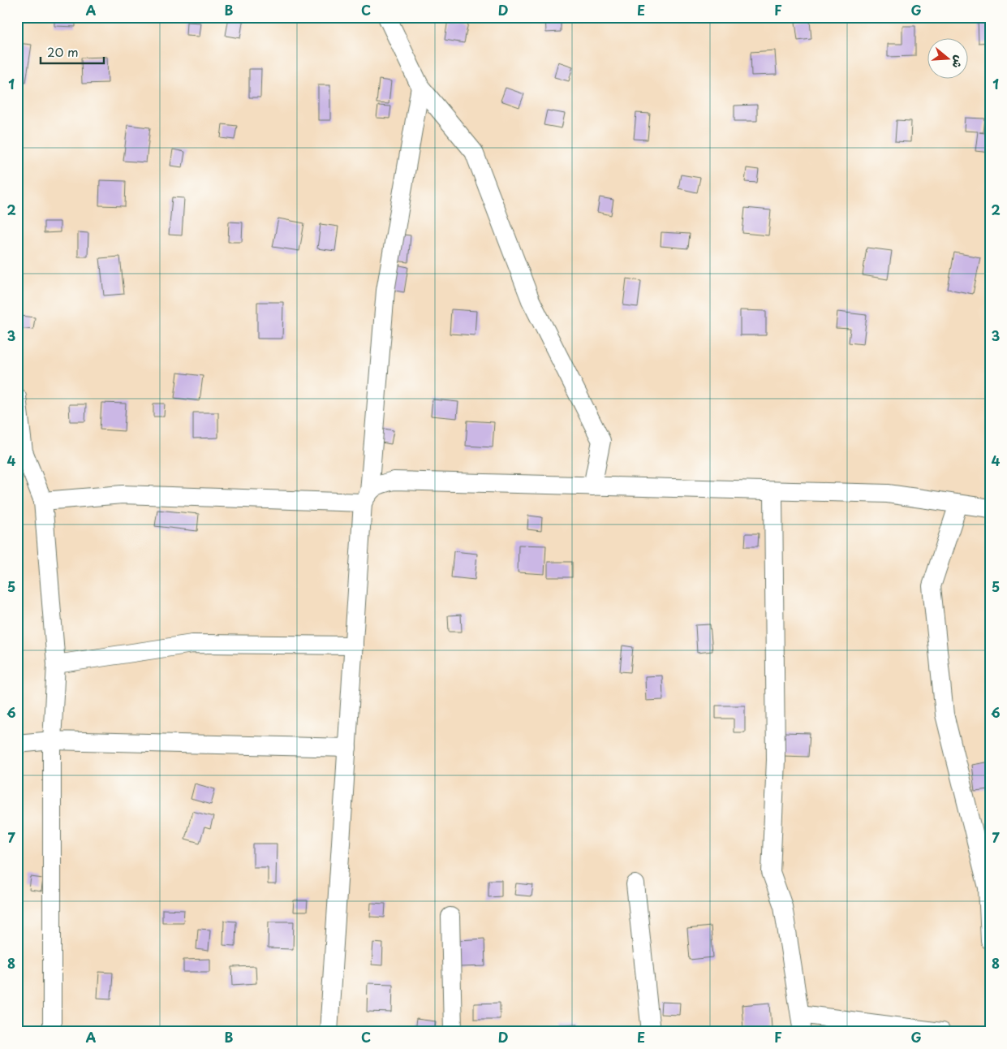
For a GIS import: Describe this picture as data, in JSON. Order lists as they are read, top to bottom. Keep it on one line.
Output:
{"scale_bar":"20 m","north":"right","grid":{"columns":["A","B","C","D","E","F","G"],"rows":["1","2","3","4","5","6","7","8"]}}
